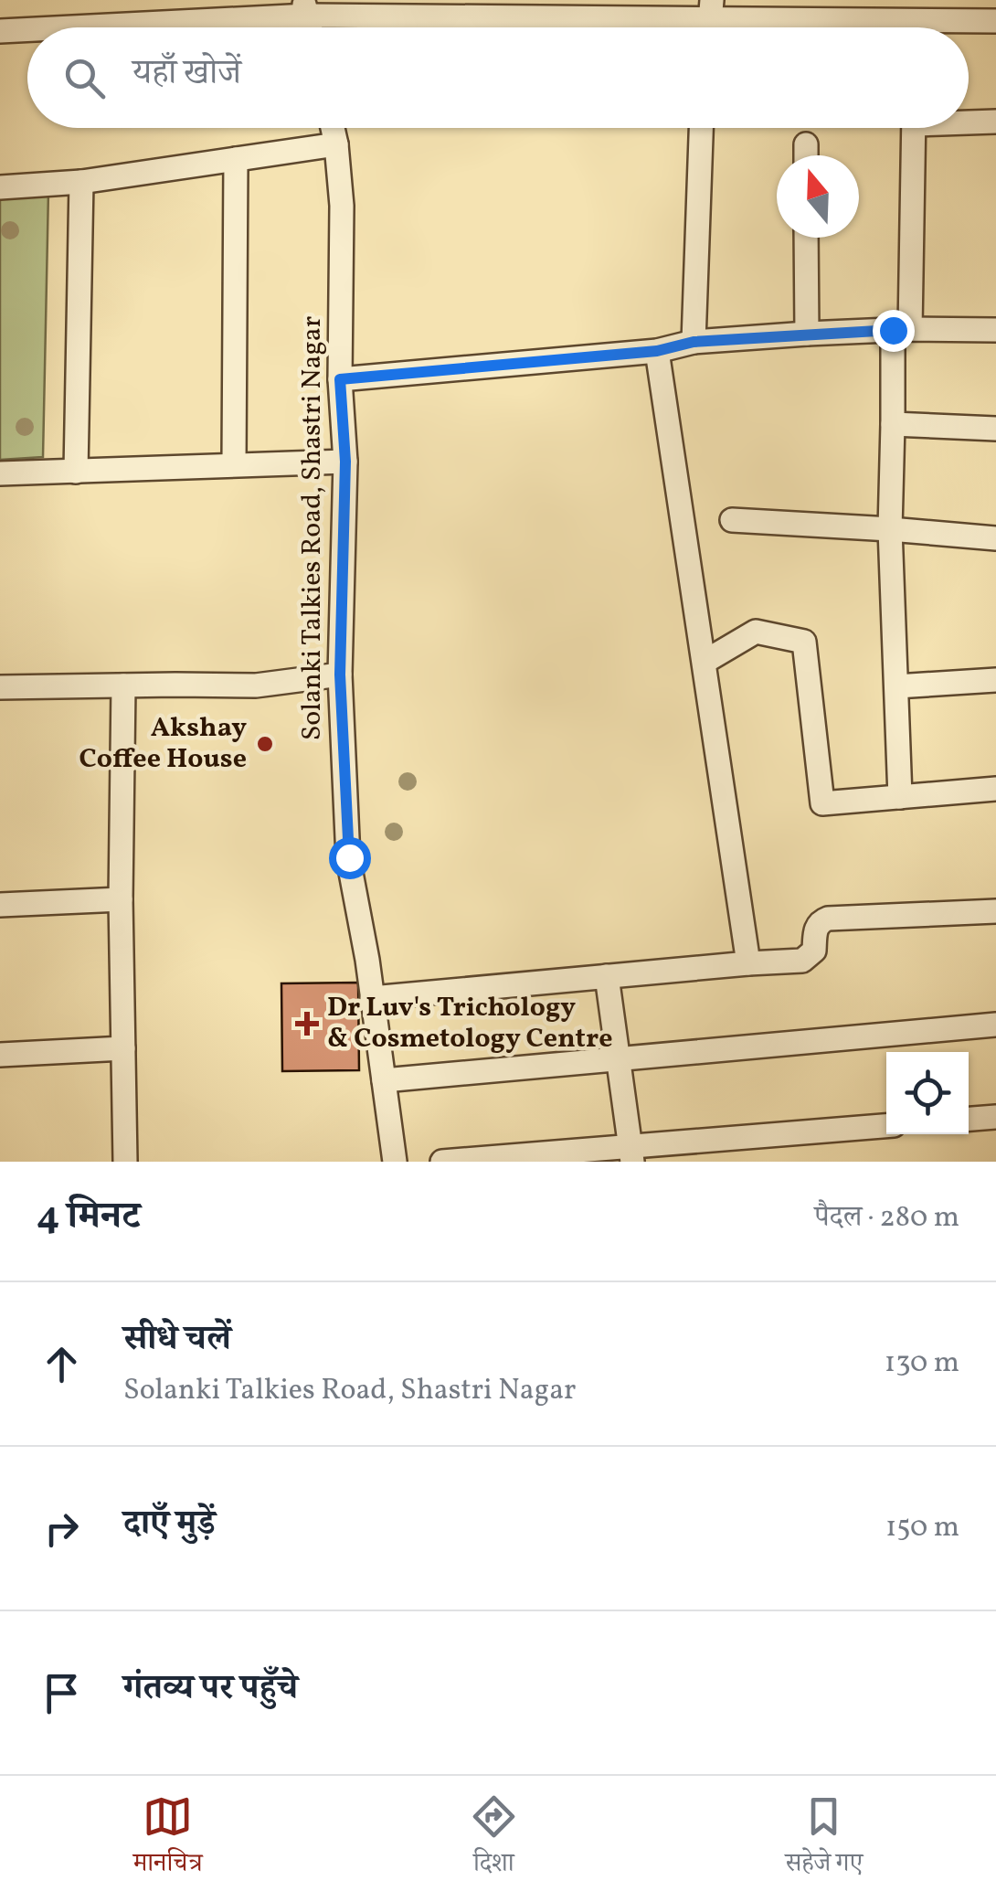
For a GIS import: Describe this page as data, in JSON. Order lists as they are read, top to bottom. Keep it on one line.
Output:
{"streets":{"street":["Solanki Talkies Road, Shastri Nagar"]},"places":{"other":["Akshay Coffee House"],"health":["Dr Luv's Trichology & Cosmetology Centre"]},"north":"top","page":{"search":"यहाँ खोजें","heading":["4 मिनट","पैदल · 280 m"],"list":[["सीधे चलें","Solanki Talkies Road, Shastri Nagar","130 m"],["दाएँ मुड़ें","150 m"],"गंतव्य पर पहुँचे"],"nav":["मानचित्र","दिशा","सहेजे गए"]}}
